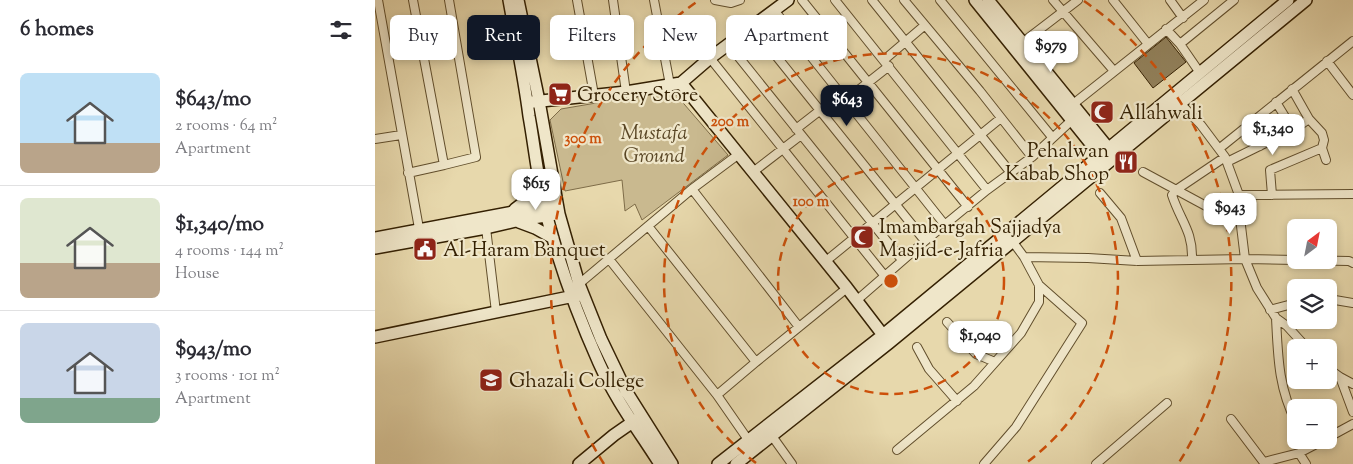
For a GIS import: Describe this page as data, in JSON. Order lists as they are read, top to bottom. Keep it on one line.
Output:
{"parks":["Mustafa Ground"],"places":{"supermarket":["Grocery Store"],"mosque":["Allahwali","Imambargah Sajjadya Masjid-e-Jafria"],"restaurant":["Pehalwan Kabab Shop"],"public building":["Al-Haram Banquet"],"school or university":["Ghazali College"]},"north":"top right","page":{"heading":"6 homes","chip":["Buy","Rent","Filters","New","Apartment"],"price":["$979","$643","$1,340","$615","$943","$1,040"],"list":[{"name":"$643/mo","note":"2 rooms · 64 m² · Apartment"},{"name":"$1,340/mo","note":"4 rooms · 144 m² · House"},{"name":"$943/mo","note":"3 rooms · 101 m² · Apartment"}],"map_buttons":["+","−"]},"rings":["200 m","300 m","100 m"]}
